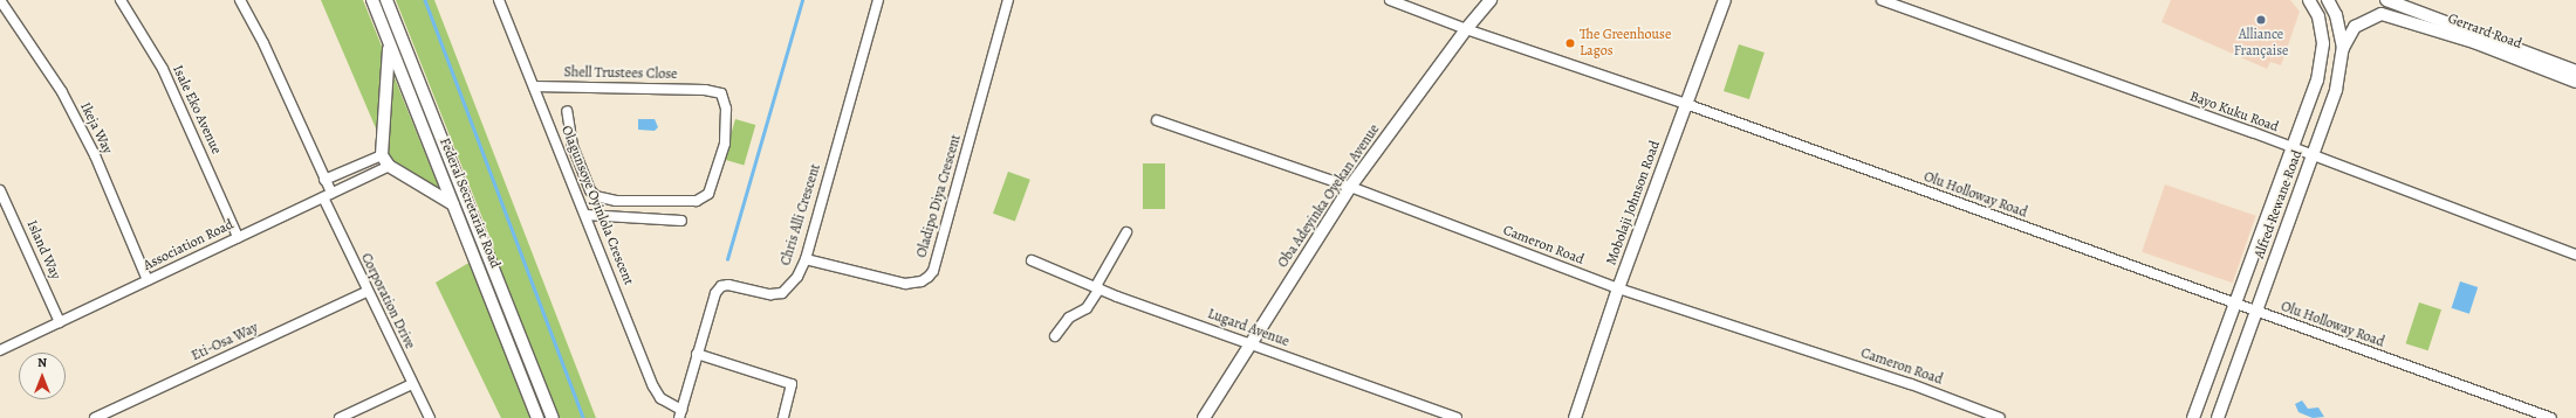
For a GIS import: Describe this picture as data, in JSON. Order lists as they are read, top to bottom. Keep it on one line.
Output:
{"streets":{"main road":["Gerrard Road","Oba Adeyinka Oyekan Avenue","Federal Secretariat Road","Mobolaji Johnson Road","Alfred Rewane Road"],"street":["Shell Trustees Close","Isale Eko Avenue","Bayo Kuku Road","Ikeja Way","Olu Holloway Road","Oladipo Diya Crescent","Olagunsoye Oyinlola Crescent","Chris Alli Crescent","Association Road","Cameron Road","Island Way","Corporation Drive","Lugard Avenue","Eti-Osa Way"]},"crossings":[["Gerrard Road","Alfred Rewane Road"],["Shell Trustees Close","Olagunsoye Oyinlola Crescent"],["Isale Eko Avenue","Association Road"],["Bayo Kuku Road","Alfred Rewane Road"],["Ikeja Way","Association Road"],["Olu Holloway Road","Oba Adeyinka Oyekan Avenue"],["Olu Holloway Road","Mobolaji Johnson Road"],["Olu Holloway Road","Alfred Rewane Road"],["Oladipo Diya Crescent","Chris Alli Crescent"],["Oba Adeyinka Oyekan Avenue","Cameron Road"],["Oba Adeyinka Oyekan Avenue","Lugard Avenue"],["Mobolaji Johnson Road","Cameron Road"],["Olagunsoye Oyinlola Crescent","Chris Alli Crescent"],["Association Road","Island Way"],["Association Road","Corporation Drive"],["Corporation Drive","Eti-Osa Way"]],"places":["Alliance Française","The Greenhouse Lagos"],"north":"top"}
